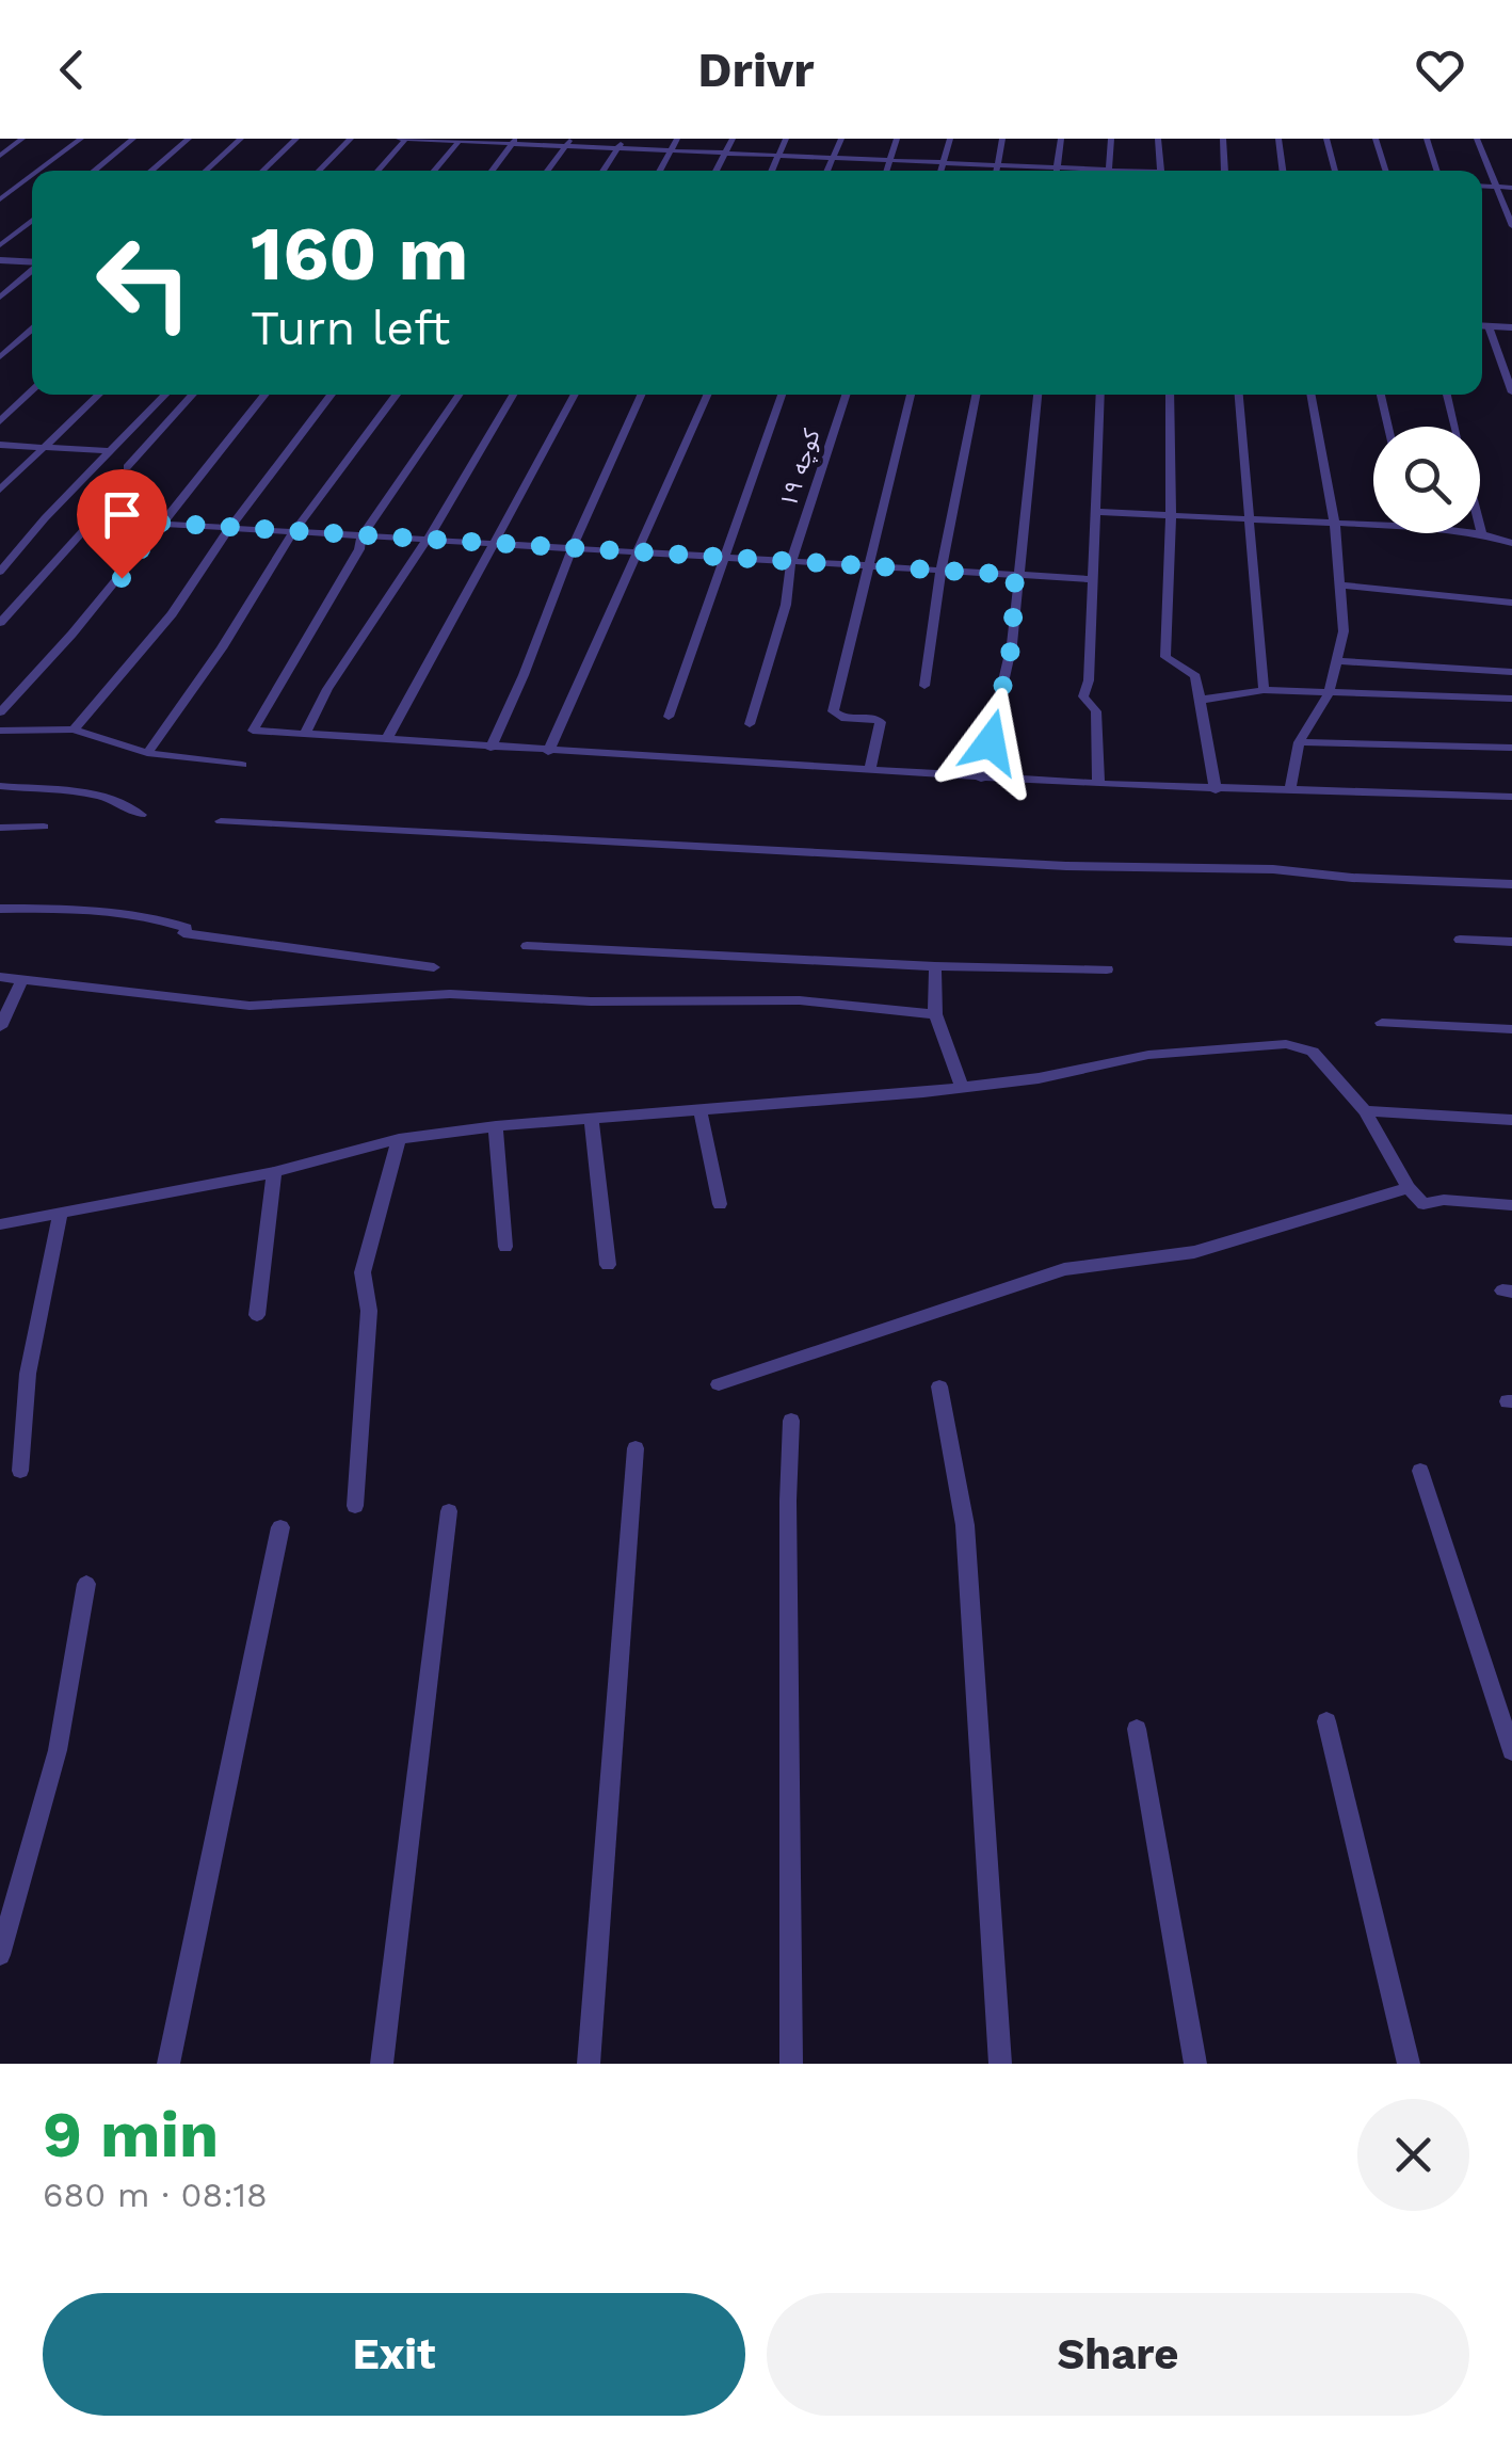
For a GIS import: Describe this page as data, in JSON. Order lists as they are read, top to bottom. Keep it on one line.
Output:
{"streets":{"street":["کوچه ۱۹"]},"page":{"header":"Drivr","turn":["160 m","Turn left"],"heading":["9 min","680 m · 08:18"],"buttons":["Exit","Share"]}}
